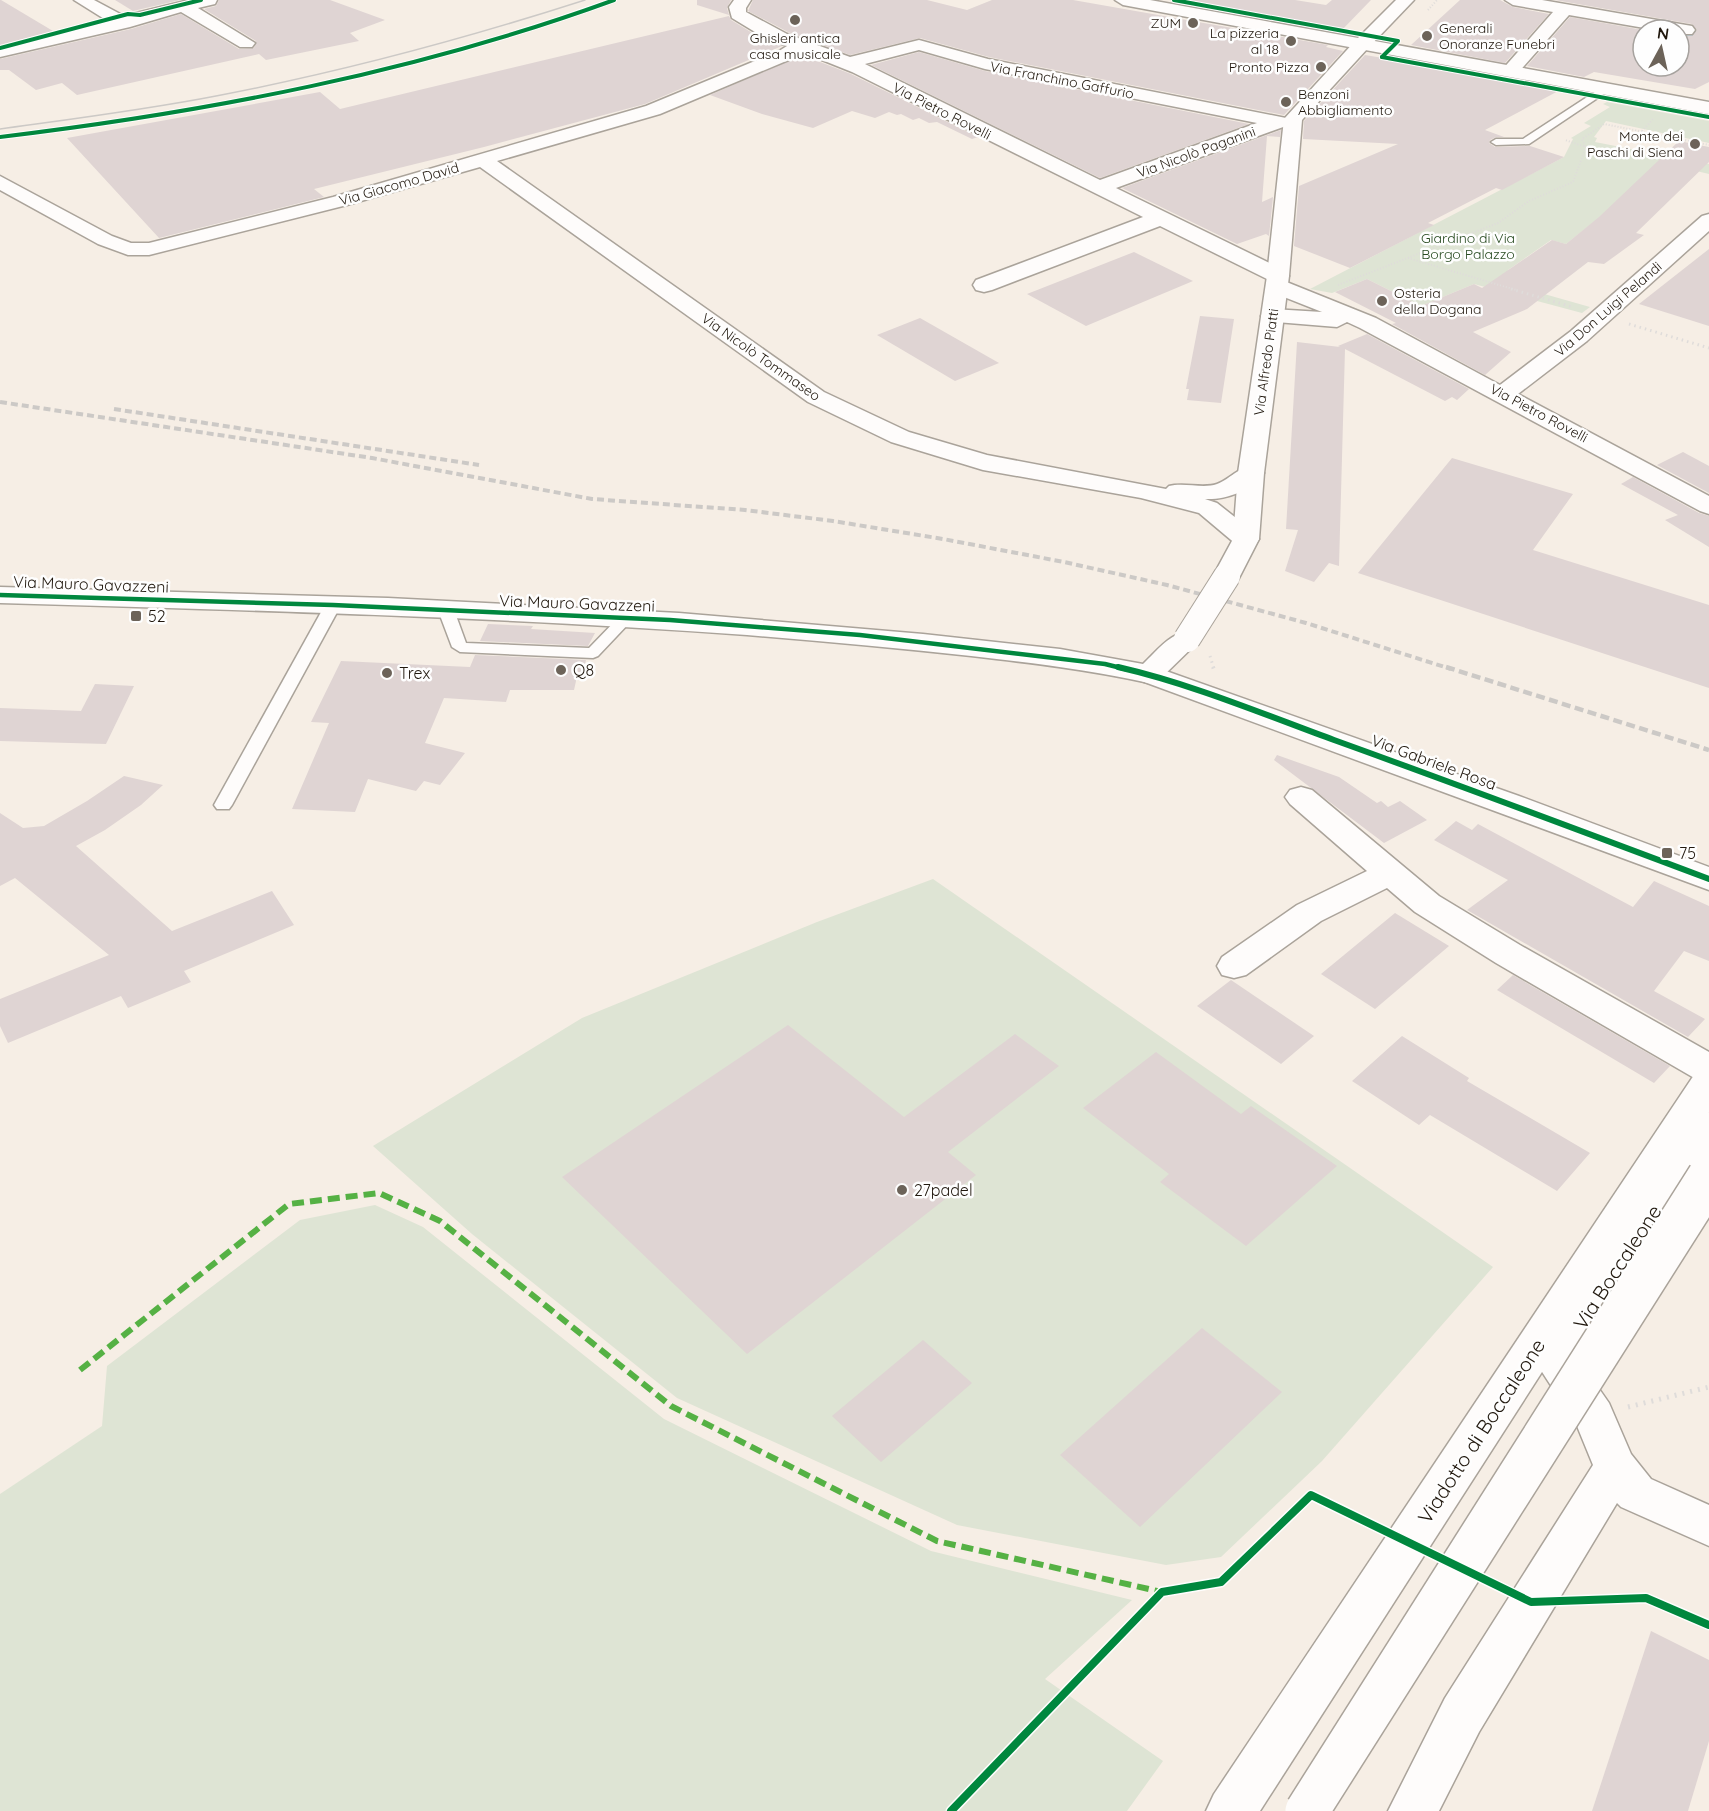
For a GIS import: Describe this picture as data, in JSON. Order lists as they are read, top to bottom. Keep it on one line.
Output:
{"streets":{"main road":["Via Franchino Gaffurio","Via Pietro Rovelli","Via Nicolò Paganini","Via Giacomo David","Via Don Luigi Pelandi","Via Nicolò Tommaseo","Via Alfredo Piatti","Via Mauro Gavazzeni","Via Gabriele Rosa","Via Boccaleone","Viadotto di Boccaleone"]},"crossings":[["Via Franchino Gaffurio","Via Pietro Rovelli"],["Via Franchino Gaffurio","Via Nicolò Paganini"],["Via Franchino Gaffurio","Via Alfredo Piatti"],["Via Pietro Rovelli","Via Nicolò Paganini"],["Via Pietro Rovelli","Via Giacomo David"],["Via Pietro Rovelli","Via Don Luigi Pelandi"],["Via Pietro Rovelli","Via Alfredo Piatti"],["Via Nicolò Paganini","Via Alfredo Piatti"],["Via Giacomo David","Via Nicolò Tommaseo"],["Via Nicolò Tommaseo","Via Alfredo Piatti"],["Via Alfredo Piatti","Via Mauro Gavazzeni"],["Via Alfredo Piatti","Via Gabriele Rosa"],["Via Mauro Gavazzeni","Via Gabriele Rosa"]],"parks":["Giardino di Via Borgo Palazzo"],"places":{"other":["Ghisleri antica casa musicale","ZUM","Generali Onoranze Funebri","La pizzeria al 18","Pronto Pizza","Benzoni Abbigliamento","Monte dei Paschi di Siena","Osteria della Dogana","Q8","Trex","27padel"],"transit":["52","75"]},"north":"top"}
